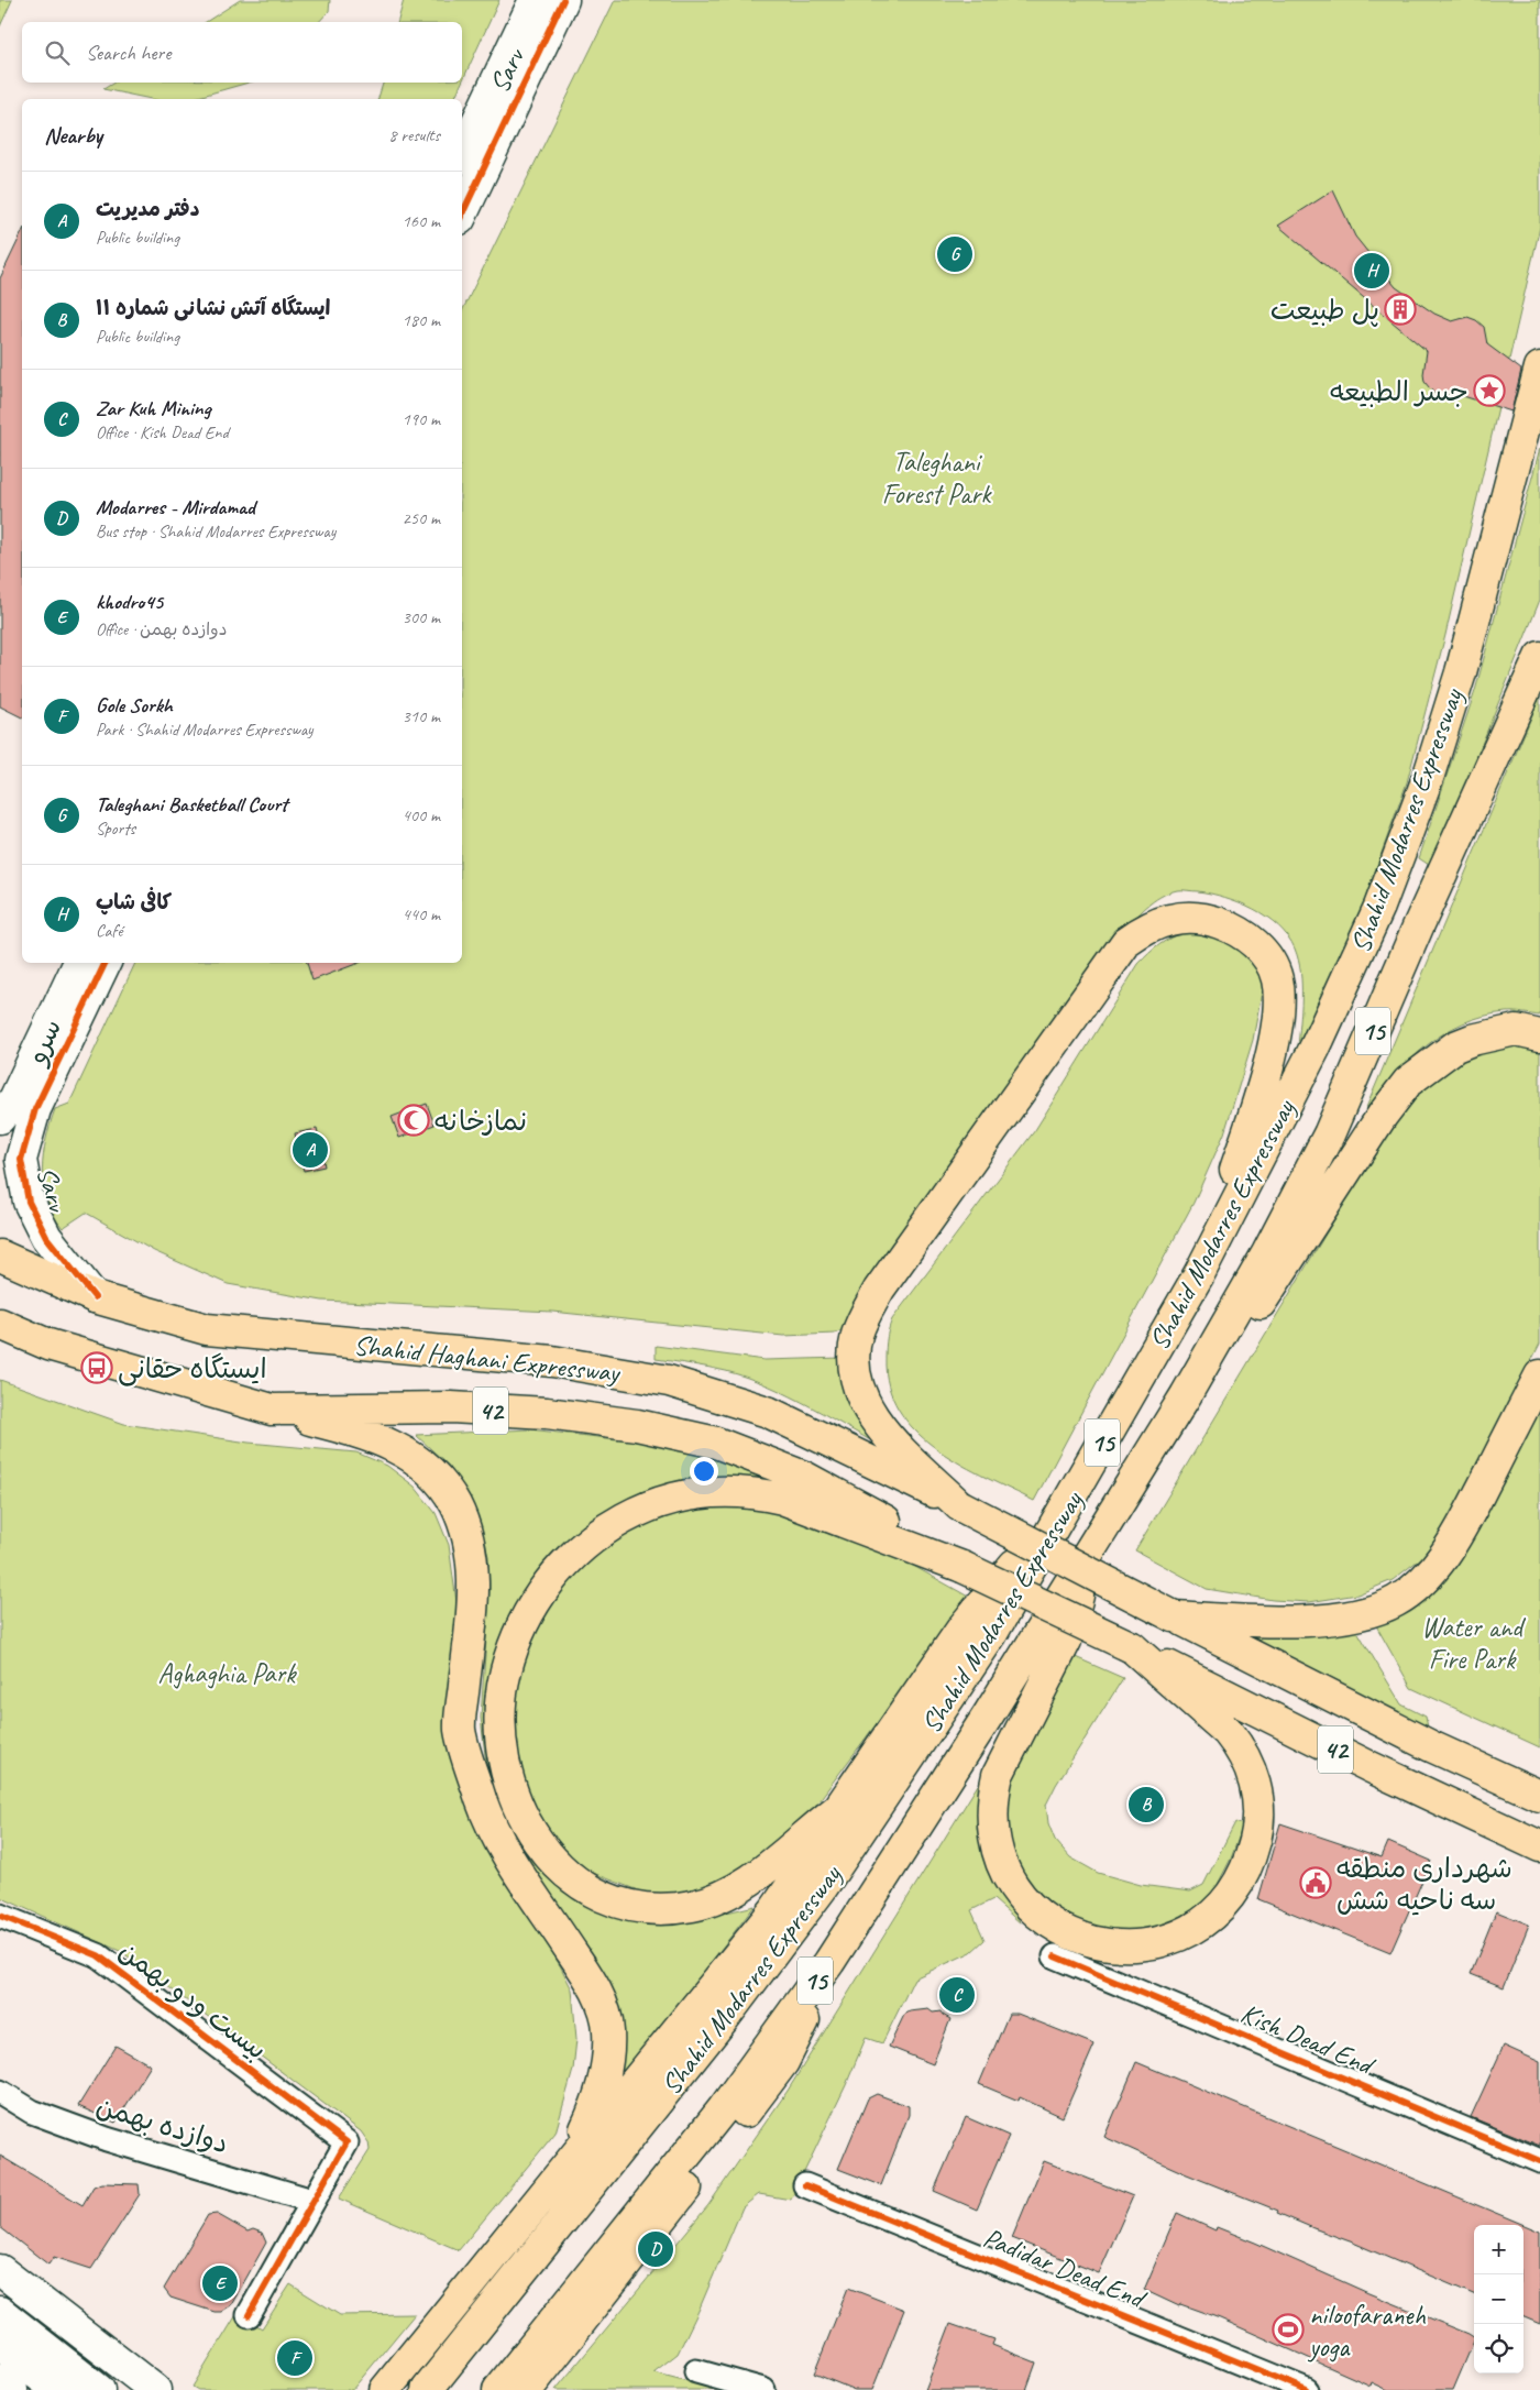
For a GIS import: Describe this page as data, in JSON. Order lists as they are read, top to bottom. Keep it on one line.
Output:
{"streets":{"highway":["Shahid Modarres Expressway","15","Shahid Haghani Expressway","42"],"street":["Sarv","سرو","بیست ودو بهمن","Kish Dead End","دوازده بهمن","Padidar Dead End"]},"crossings":[["Sarv","Shahid Haghani Expressway"],["Shahid Haghani Expressway","42"],["بیست ودو بهمن","دوازده بهمن"]],"parks":["Taleghani Forest Park","Water and Fire Park","Aghaghia Park"],"places":{"building":["پل طبیعت"],"place":["جسر الطبيعه"],"mosque":["نمازخانه"],"bus stop":["ایستگاه حقانی"],"public building":["شهرداری منطقه سه ناحیه شش"],"sports":["niloofaraneh yoga"]},"page":{"search":"Search here","heading":["Nearby","8 results"],"list":[{"mark":"A","name":"دفتر مدیریت","note":"Public building","value":"160 m"},{"mark":"B","name":"ایستگاه آتش نشانی شماره ۱۱","note":"Public building","value":"180 m"},{"mark":"C","name":"Zar Kuh Mining","note":"Office · Kish Dead End","value":"190 m"},{"mark":"D","name":"Modarres - Mirdamad","note":"Bus stop · Shahid Modarres Expressway","value":"250 m"},{"mark":"E","name":"khodro45","note":"Office · دوازده بهمن","value":"300 m"},{"mark":"F","name":"Gole Sorkh","note":"Park · Shahid Modarres Expressway","value":"310 m"},{"mark":"G","name":"Taleghani Basketball Court","note":"Sports","value":"400 m"},{"mark":"H","name":"کافی شاپ","note":"Café","value":"440 m"}],"pins":["G","H","A","B","C","D","E","F"],"map_buttons":["+","−"]}}
